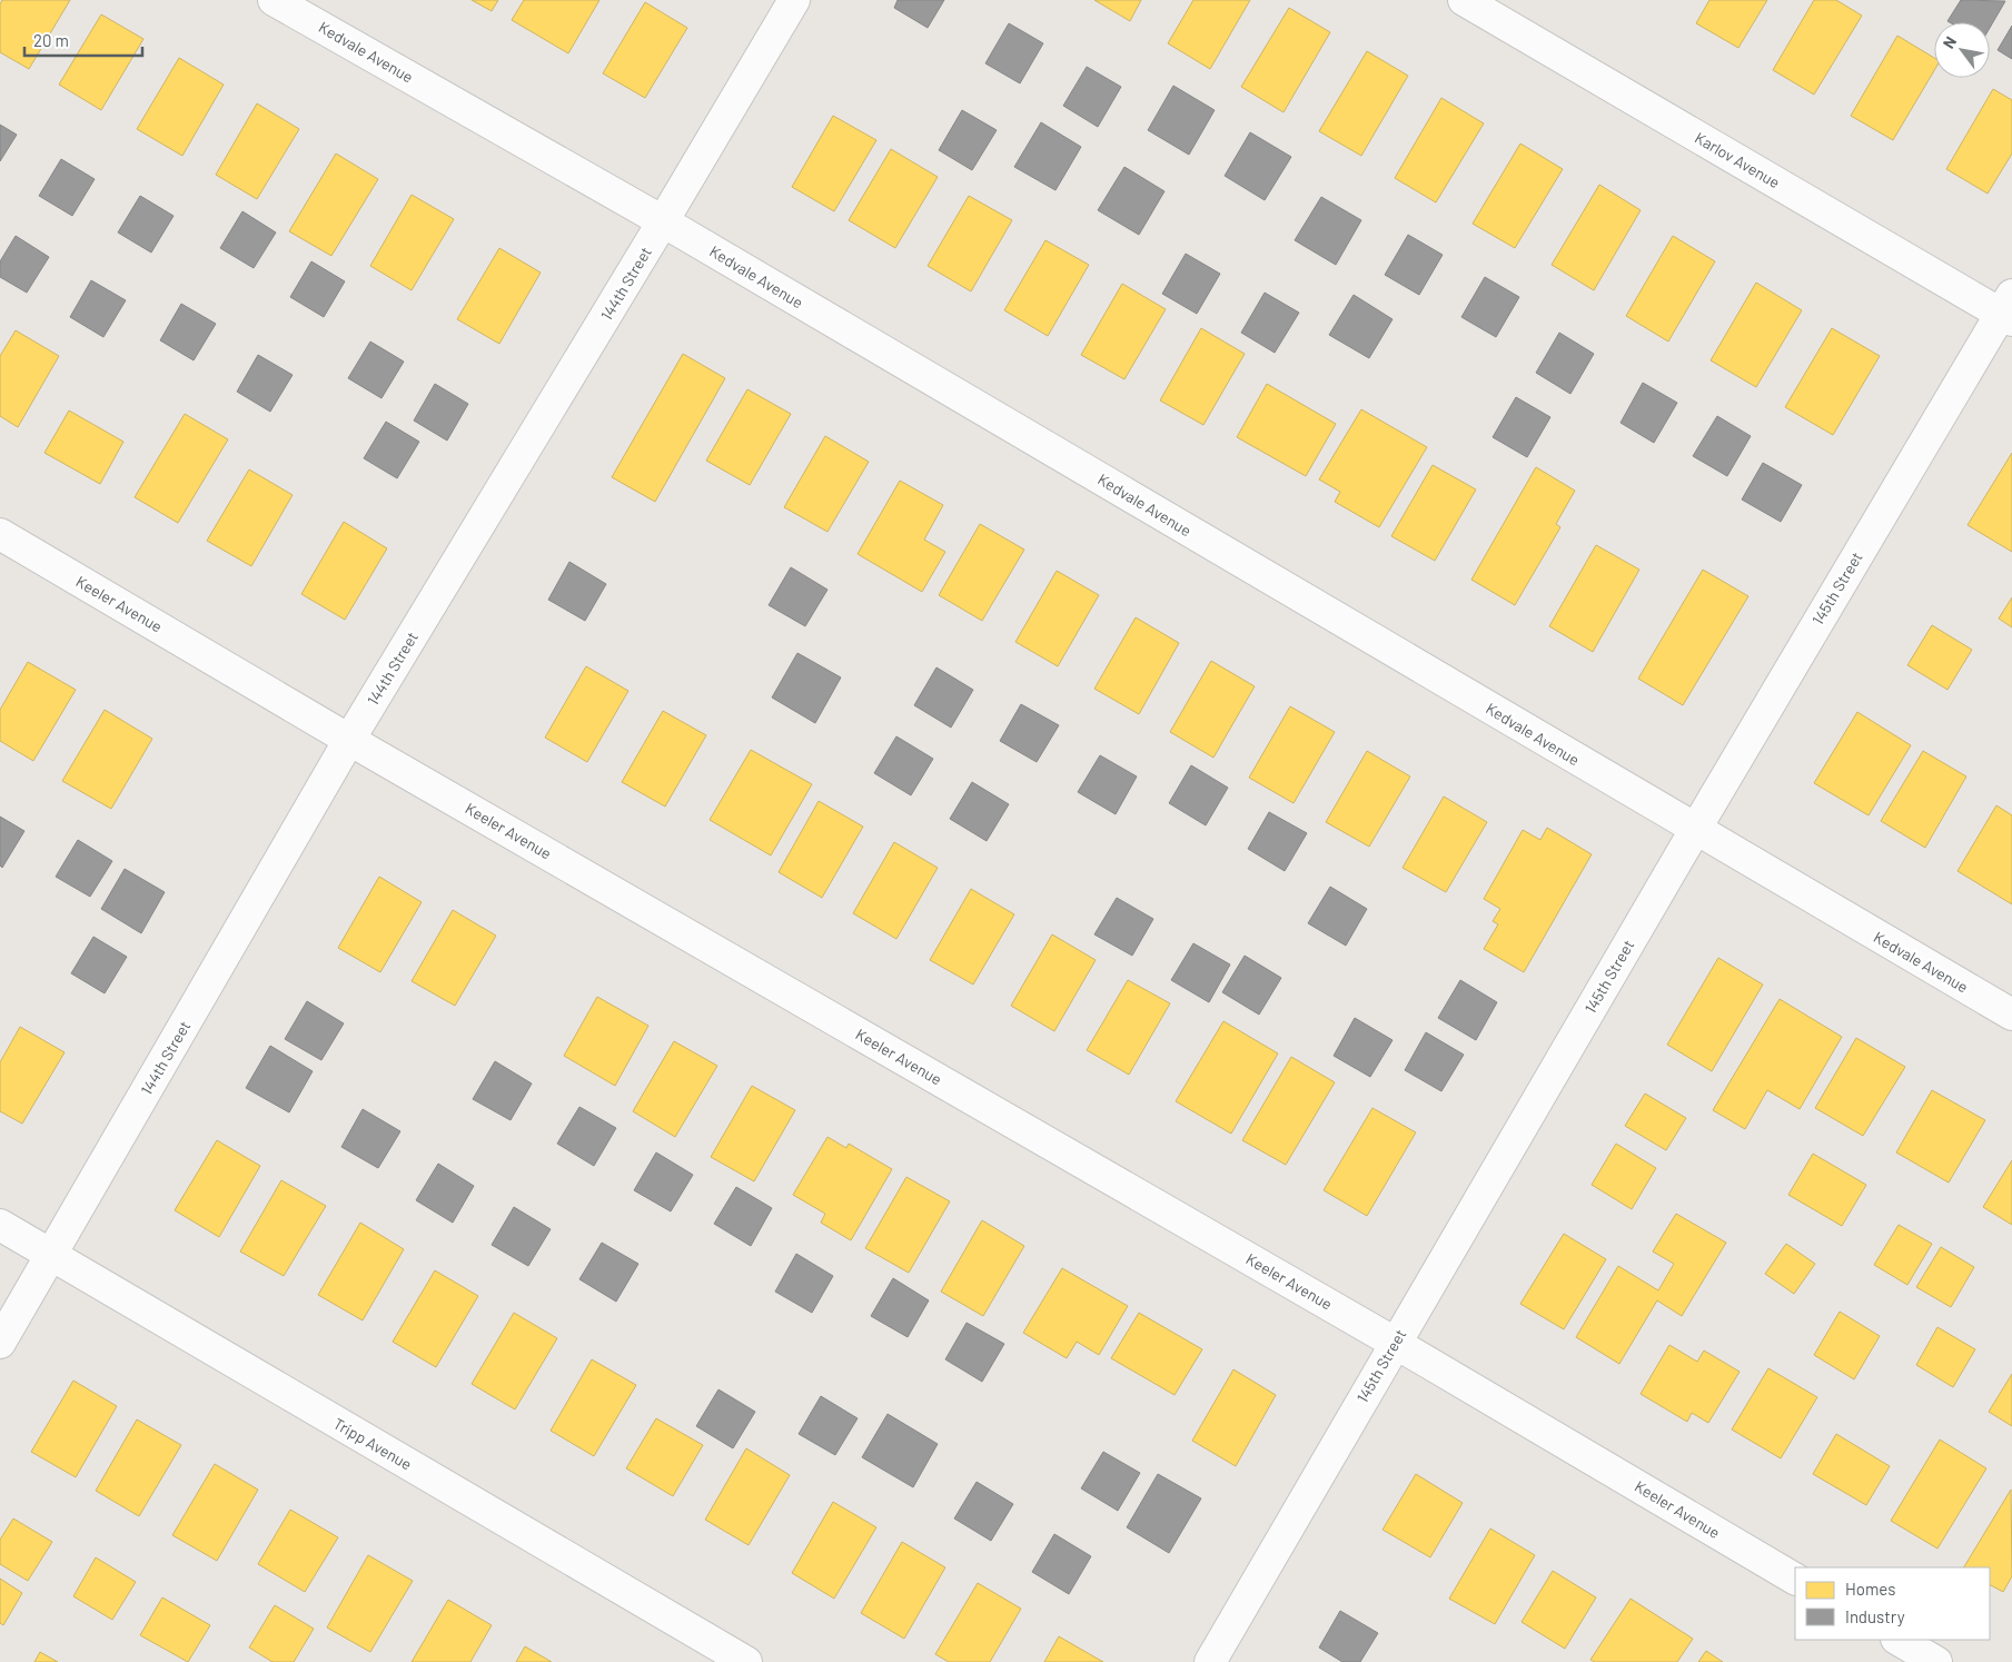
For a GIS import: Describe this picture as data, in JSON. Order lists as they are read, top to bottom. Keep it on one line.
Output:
{"streets":{"street":["Kedvale Avenue","Karlov Avenue","144th Street","145th Street","Keeler Avenue","Tripp Avenue"]},"crossings":[["Kedvale Avenue","144th Street"],["Kedvale Avenue","145th Street"],["Karlov Avenue","145th Street"],["144th Street","Keeler Avenue"],["144th Street","Tripp Avenue"],["145th Street","Keeler Avenue"]],"legend":["Homes","Industry"],"scale_bar":"20 m","north":"top left"}
